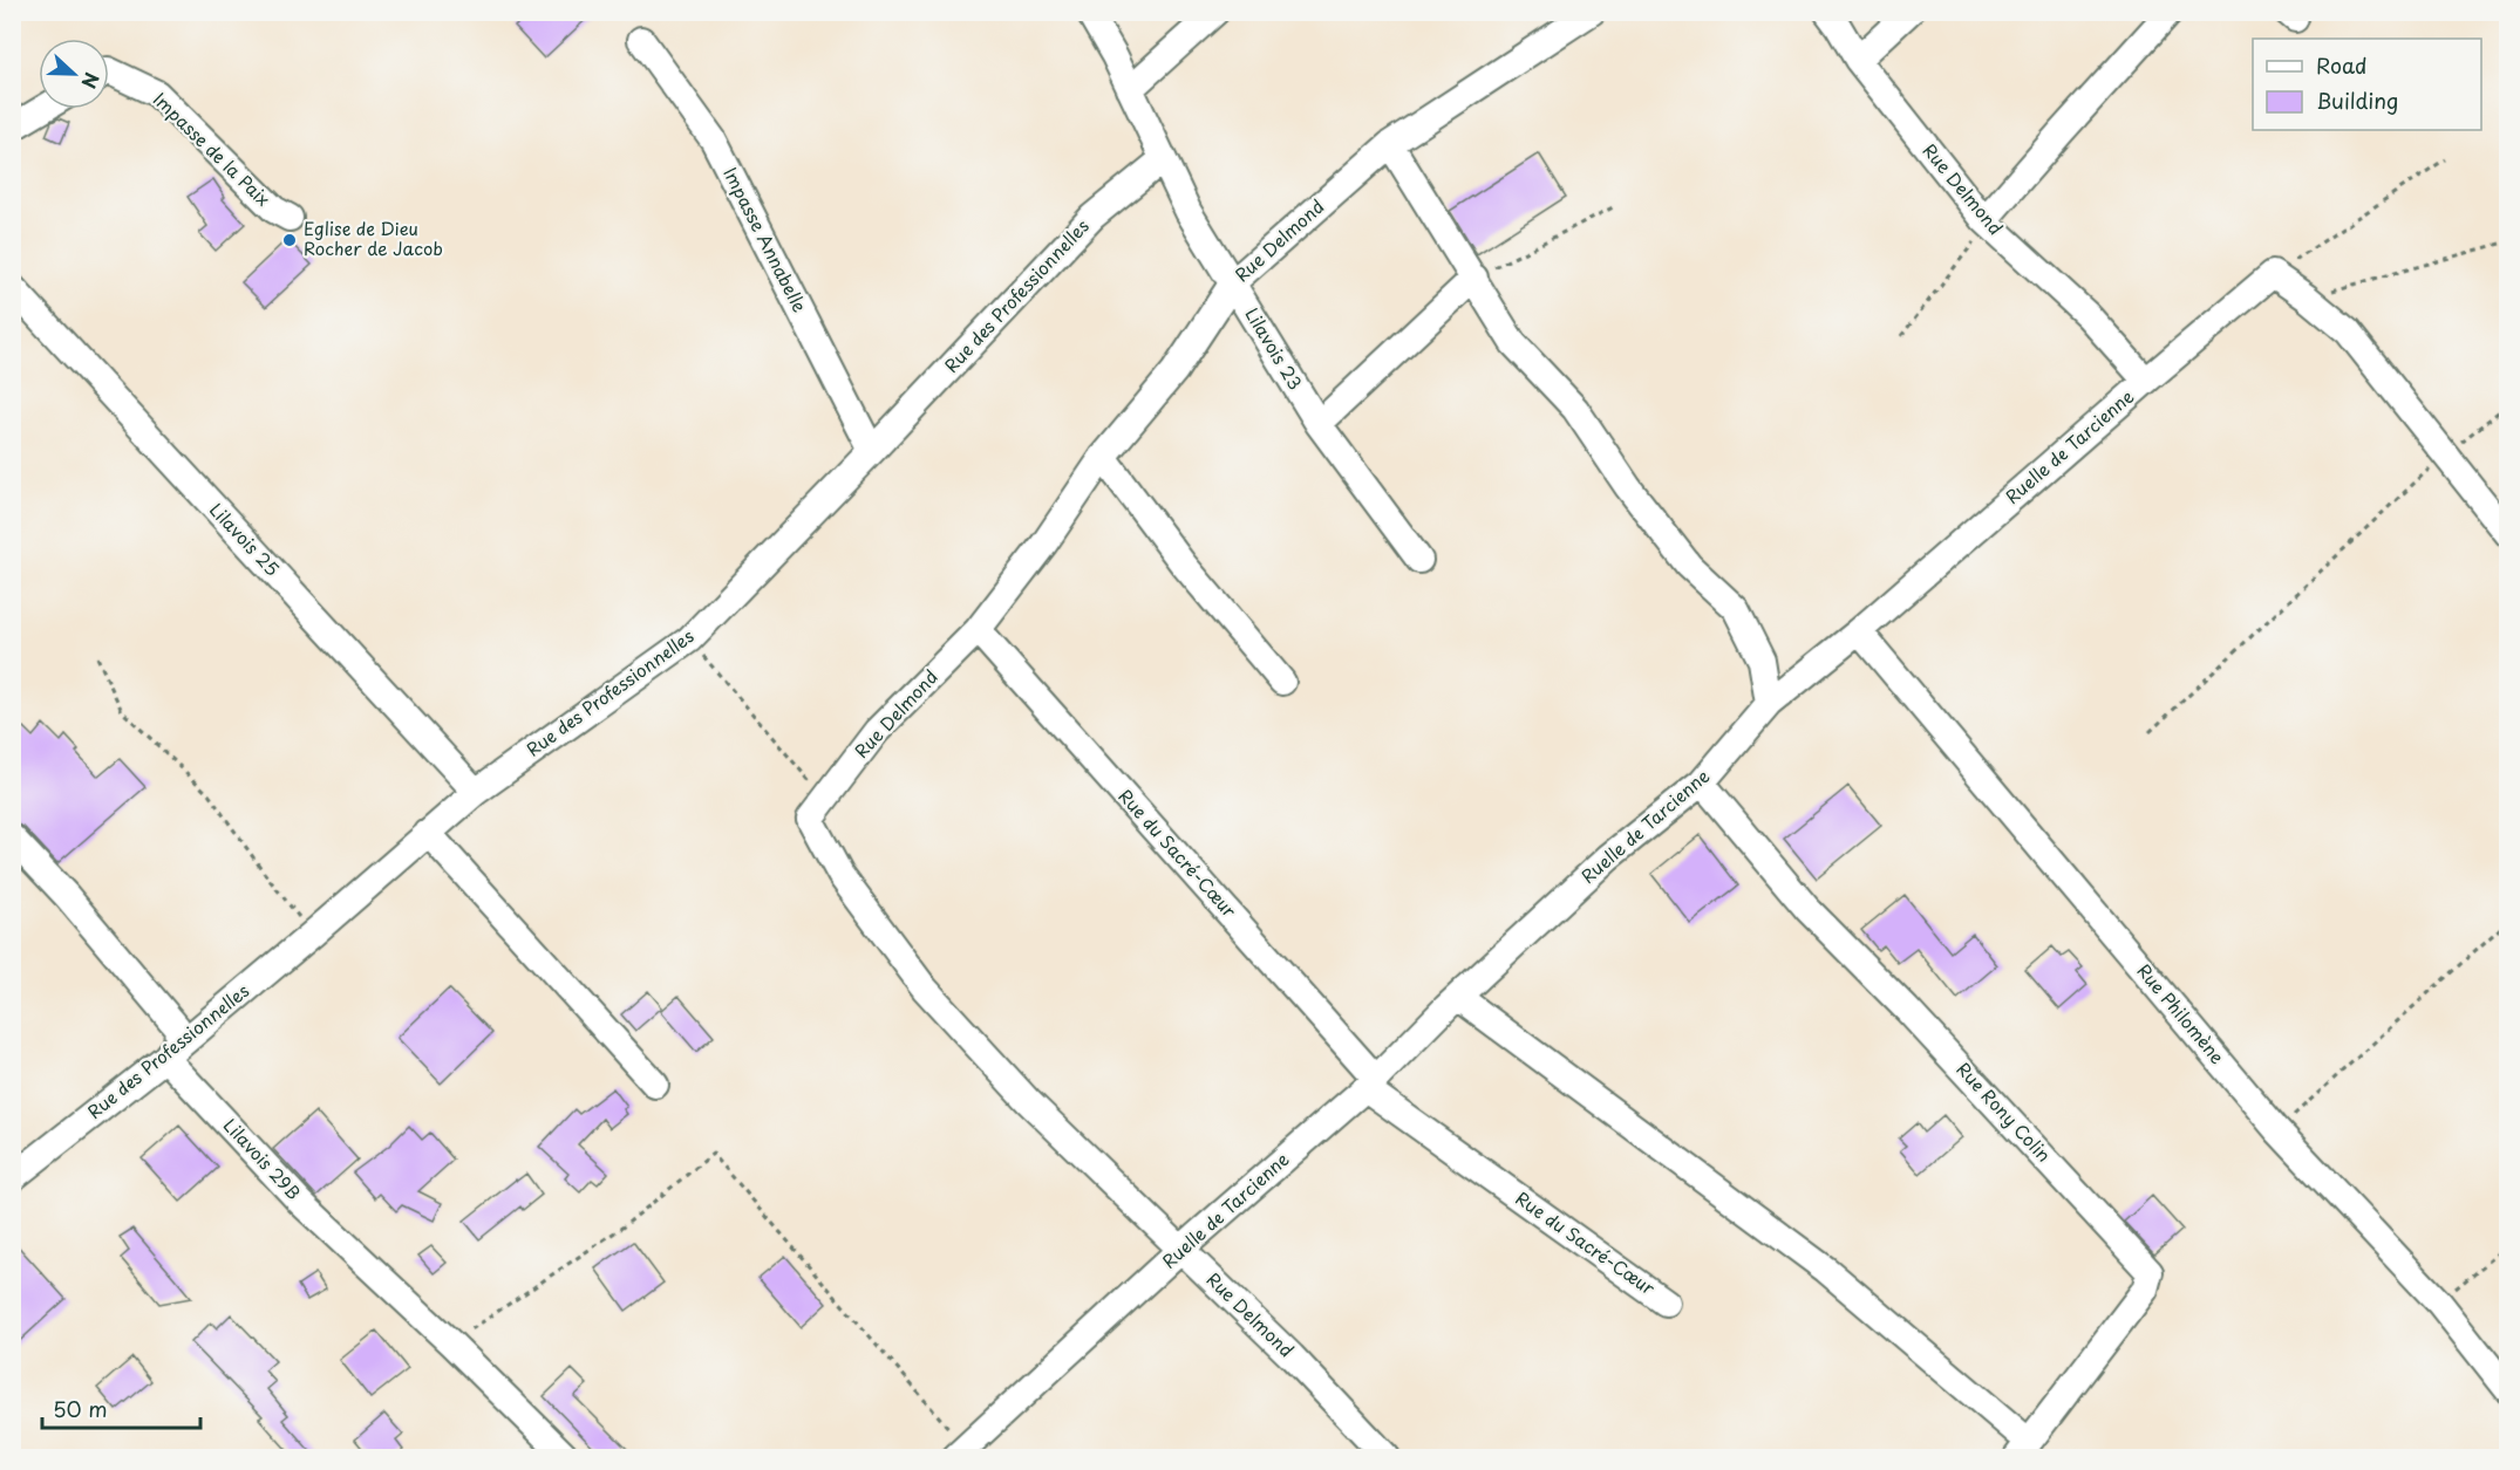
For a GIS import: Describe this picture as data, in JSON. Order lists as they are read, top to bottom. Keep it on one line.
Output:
{"streets":{"street":["Impasse de la Paix","Rue Delmond","Impasse Annabelle","Rue des Professionnelles","Lilavois 23","Ruelle de Tarcienne","Lilavois 25","Rue du Sacré-Cœur","Rue Philomène","Rue Rony Colin","Lilavois 29B"]},"crossings":[["Rue Delmond","Lilavois 23"],["Rue Delmond","Ruelle de Tarcienne"],["Rue Delmond","Rue du Sacré-Cœur"],["Impasse Annabelle","Rue des Professionnelles"],["Rue des Professionnelles","Lilavois 23"],["Rue des Professionnelles","Lilavois 25"],["Rue des Professionnelles","Lilavois 29B"],["Ruelle de Tarcienne","Rue du Sacré-Cœur"],["Ruelle de Tarcienne","Rue Philomène"],["Ruelle de Tarcienne","Rue Rony Colin"]],"places":["Eglise de Dieu Rocher de Jacob"],"legend":["Road","Building"],"scale_bar":"50 m","north":"right"}
